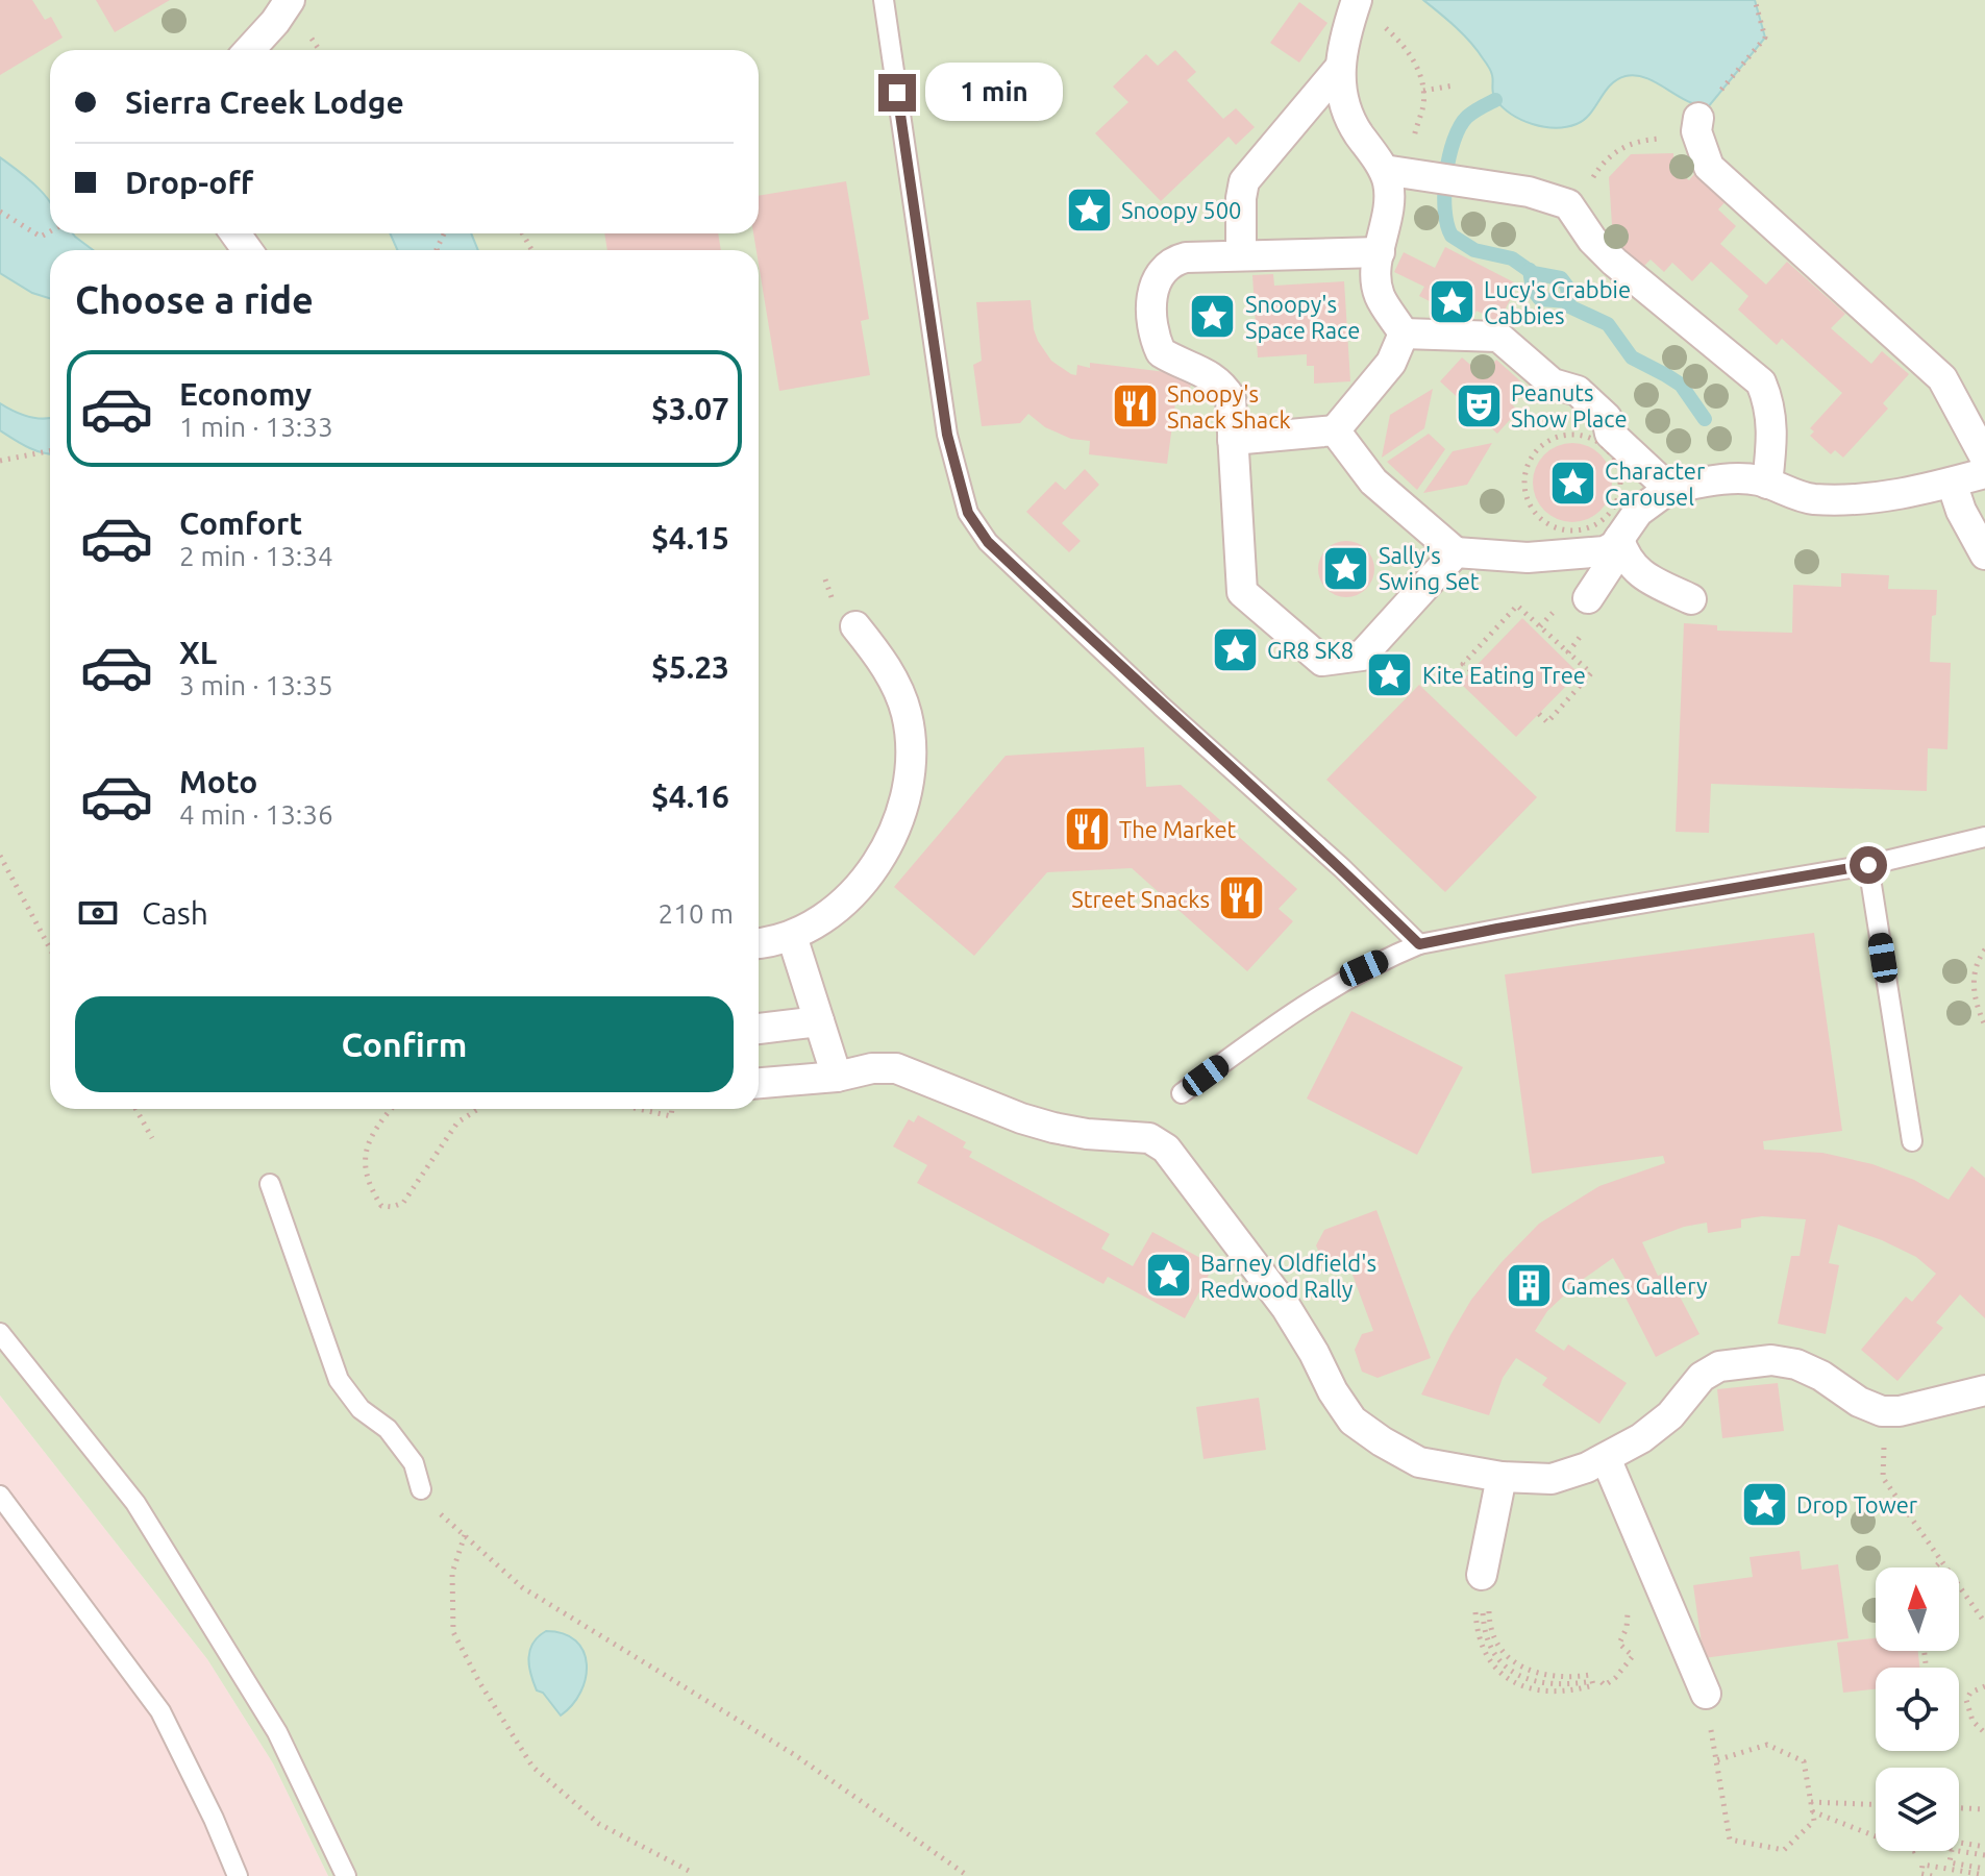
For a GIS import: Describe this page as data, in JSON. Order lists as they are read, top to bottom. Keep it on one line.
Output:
{"places":{"place":["Snoopy 500","Lucy's Crabbie Cabbies","Snoopy's Space Race","Character Carousel","Sally's Swing Set","GR8 SK8","Kite Eating Tree","Barney Oldfield's Redwood Rally","Drop Tower"],"theatre":["Peanuts Show Place"],"restaurant":["Snoopy's Snack Shack","The Market","Street Snacks"],"building":["Games Gallery"]},"north":"top","page":{"banner":["Sierra Creek Lodge","Drop-off"],"bubble":"1 min","heading":"Choose a ride","list":[{"name":"Economy","note":"1 min · 13:33","value":"$3.07"},{"name":"Comfort","note":"2 min · 13:34","value":"$4.15"},{"name":"XL","note":"3 min · 13:35","value":"$5.23"},{"name":"Moto","note":"4 min · 13:36","value":"$4.16"}],"pay":["Cash","210 m"],"buttons":"Confirm"}}
